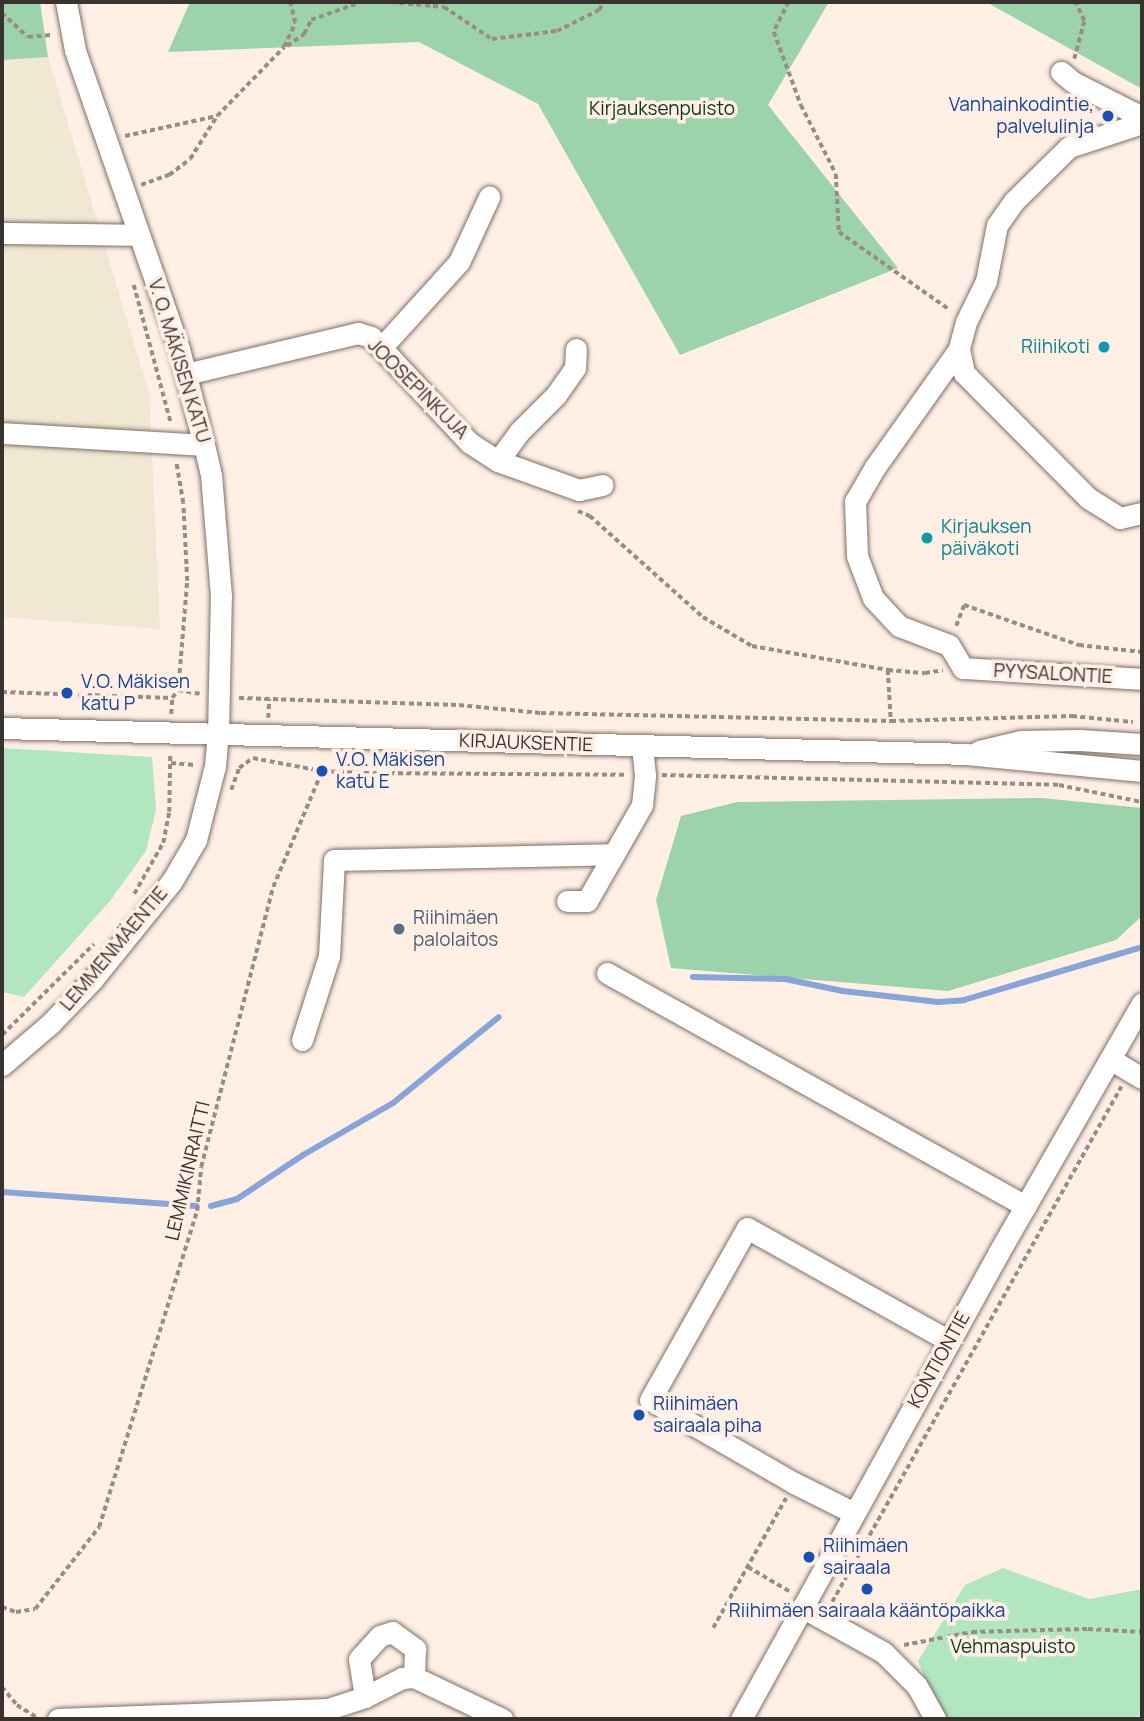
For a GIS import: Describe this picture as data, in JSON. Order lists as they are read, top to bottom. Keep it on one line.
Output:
{"streets":{"street":["V. O. MÄKISEN KATU","JOOSEPINKUJA","PYYSALONTIE","KIRJAUKSENTIE","LEMMENMÄENTIE","KONTIONTIE"],"path":["LEMMIKINRAITTI"]},"crossings":[["V. O. MÄKISEN KATU","JOOSEPINKUJA"],["V. O. MÄKISEN KATU","KIRJAUKSENTIE"],["V. O. MÄKISEN KATU","LEMMENMÄENTIE"],["KIRJAUKSENTIE","LEMMENMÄENTIE"]],"parks":["Kirjauksenpuisto","Vehmaspuisto"],"places":["Vanhainkodintie, palvelulinja","Riihikoti","Kirjauksen päiväkoti","V.O. Mäkisen katu P","V.O. Mäkisen katu E","Riihimäen palolaitos","Riihimäen sairaala piha","Riihimäen sairaala","Riihimäen sairaala kääntöpaikka"]}
